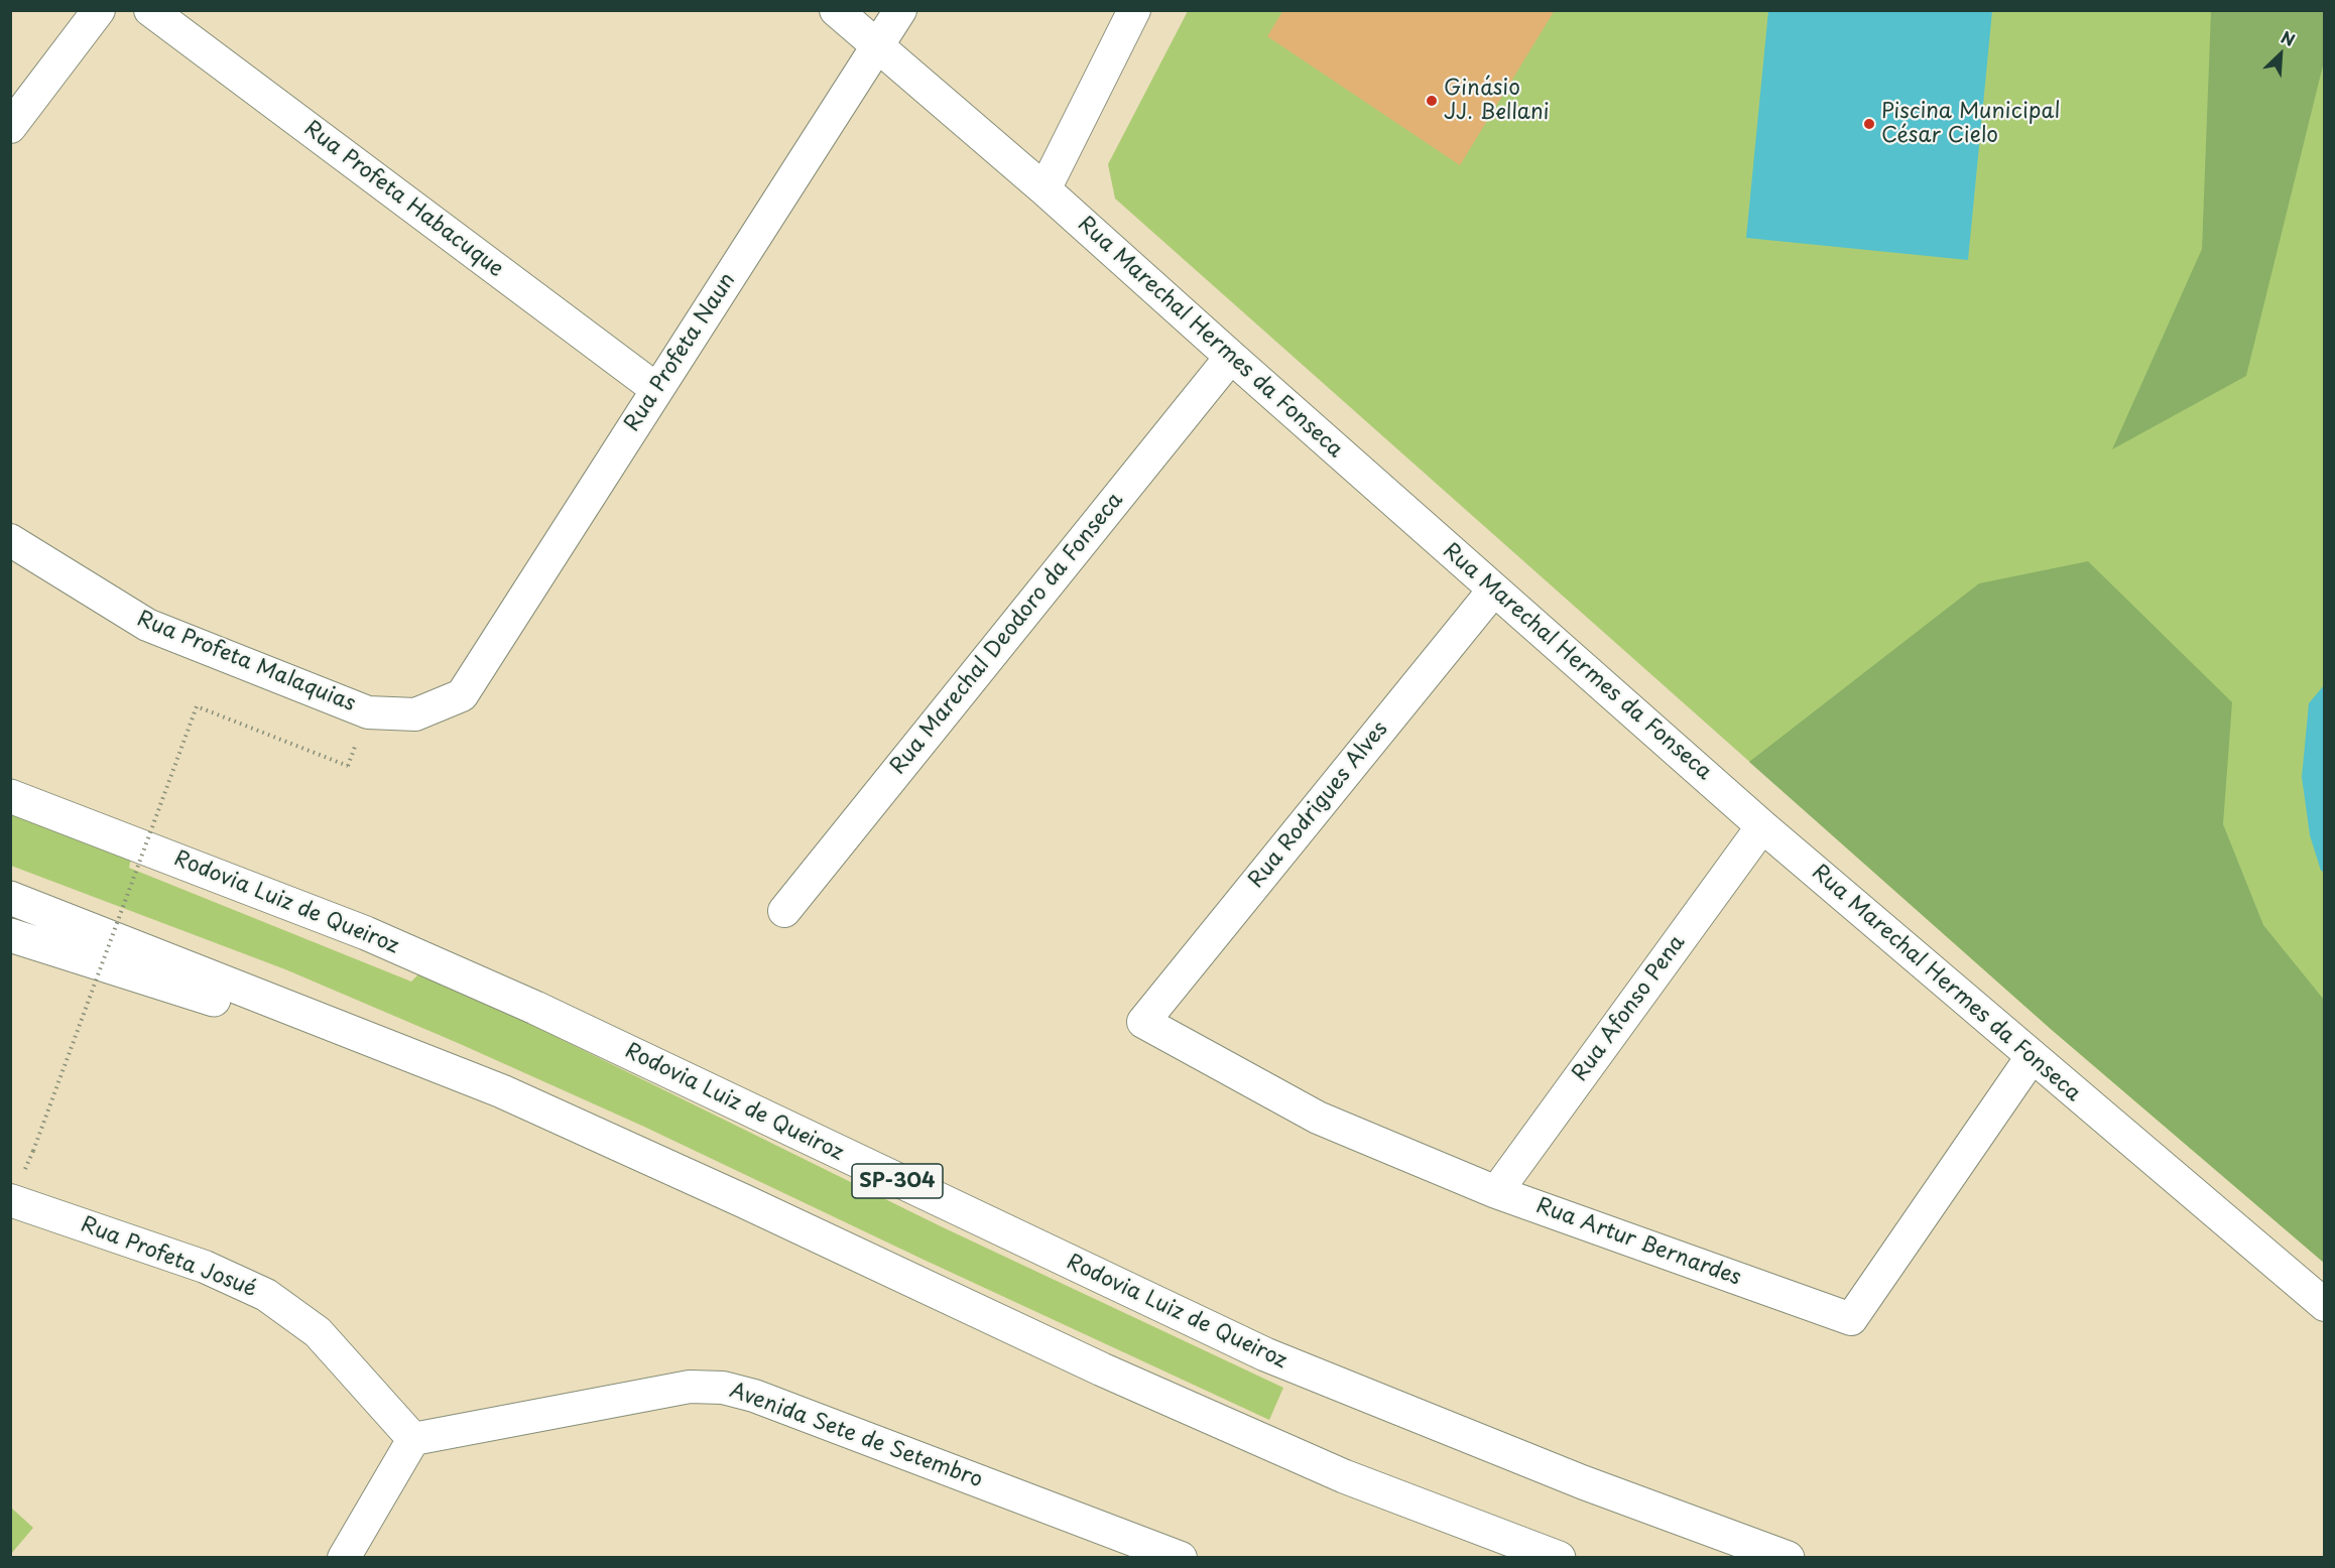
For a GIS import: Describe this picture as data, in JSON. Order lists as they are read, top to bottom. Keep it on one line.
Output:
{"streets":{"highway":["Rodovia Luiz de Queiroz","SP-304"],"street":["Rua Profeta Habacuque","Rua Marechal Hermes da Fonseca","Rua Profeta Naun","Rua Marechal Deodoro da Fonseca","Rua Profeta Malaquias","Rua Rodrigues Alves","Rua Afonso Pena","Rua Artur Bernardes","Rua Profeta Josué","Avenida Sete de Setembro"]},"crossings":[["Rua Profeta Habacuque","Rua Profeta Naun"],["Rua Marechal Hermes da Fonseca","Rua Profeta Naun"],["Rua Marechal Hermes da Fonseca","Rua Marechal Deodoro da Fonseca"],["Rua Marechal Hermes da Fonseca","Rua Rodrigues Alves"],["Rua Marechal Hermes da Fonseca","Rua Afonso Pena"],["Rua Marechal Hermes da Fonseca","Rua Artur Bernardes"],["Rua Profeta Naun","Rua Profeta Malaquias"],["Rua Rodrigues Alves","Rua Artur Bernardes"],["Rua Afonso Pena","Rua Artur Bernardes"],["Rua Profeta Josué","Avenida Sete de Setembro"]],"places":["Ginásio JJ. Bellani","Piscina Municipal César Cielo"],"north":"top right"}
